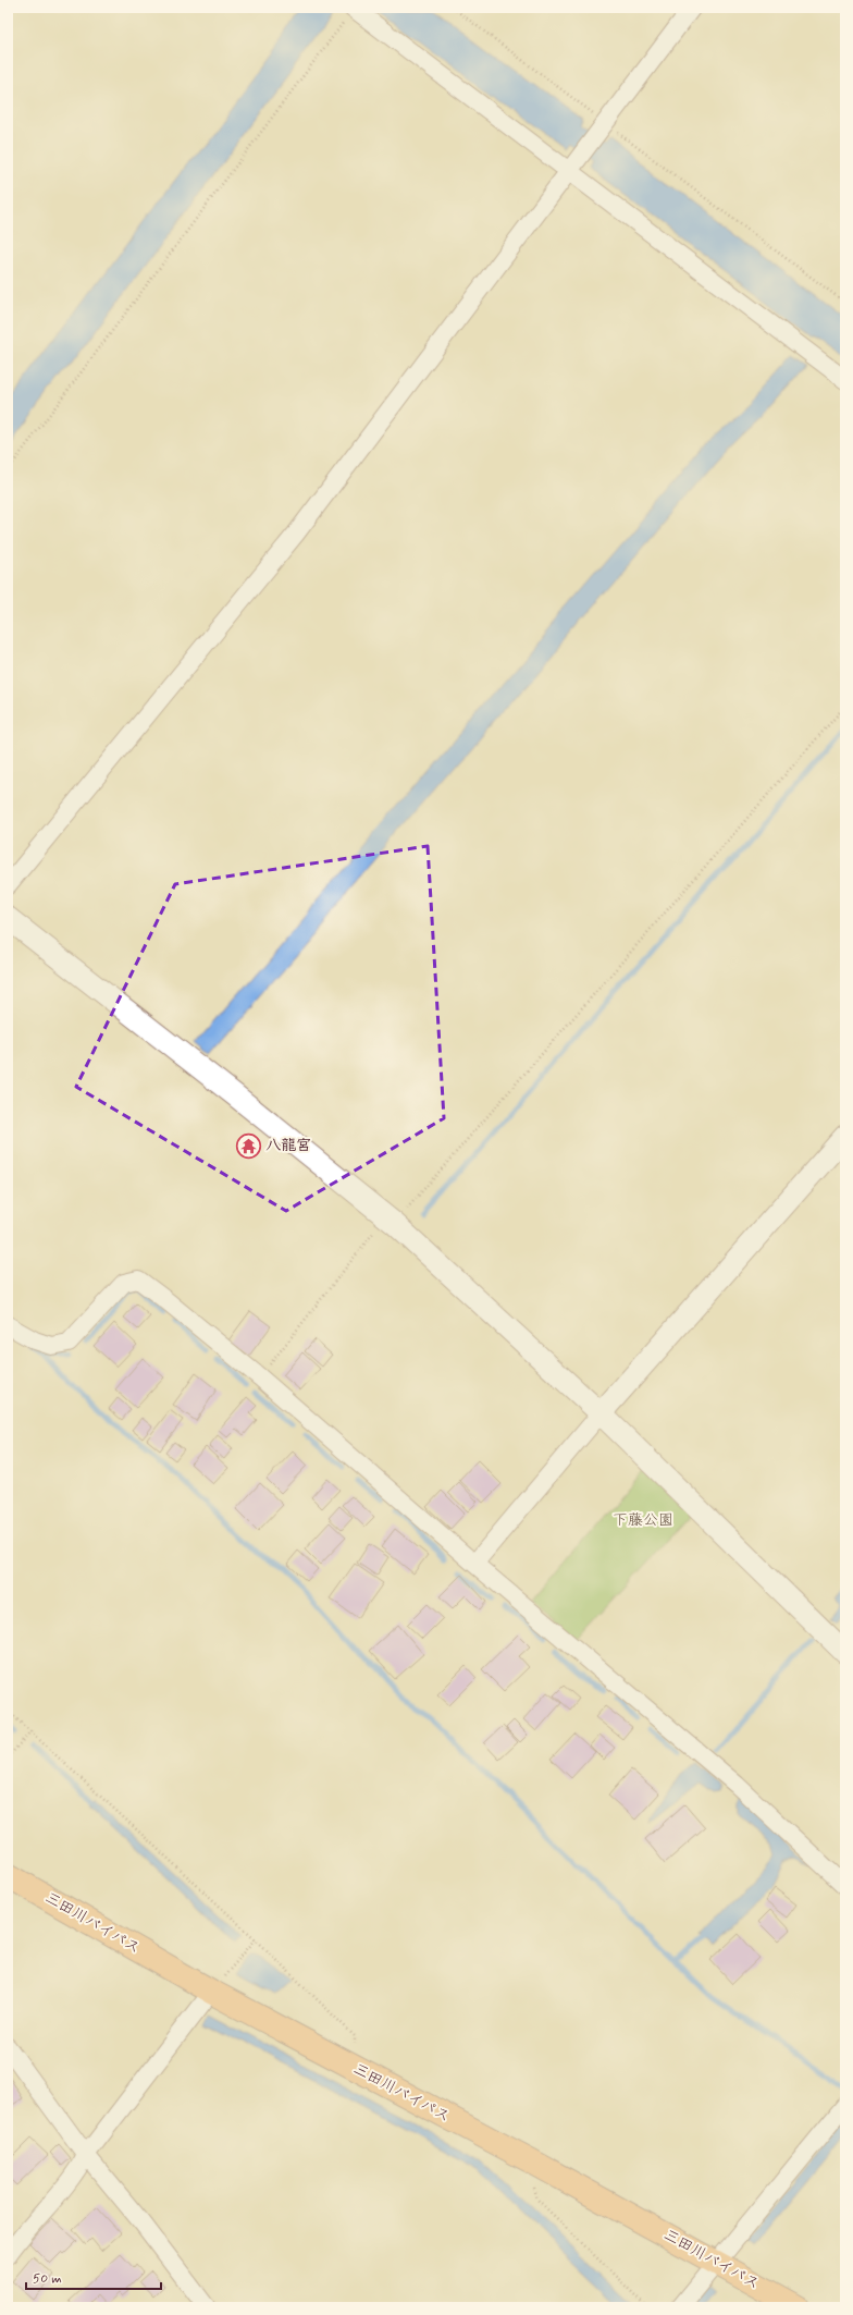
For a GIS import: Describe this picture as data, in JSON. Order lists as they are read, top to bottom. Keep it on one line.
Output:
{"streets":{"highway":["三田川バイパス"]},"parks":["下藤公園"],"places":{"temple":["八龍宮"]},"scale_bar":"50 m"}
